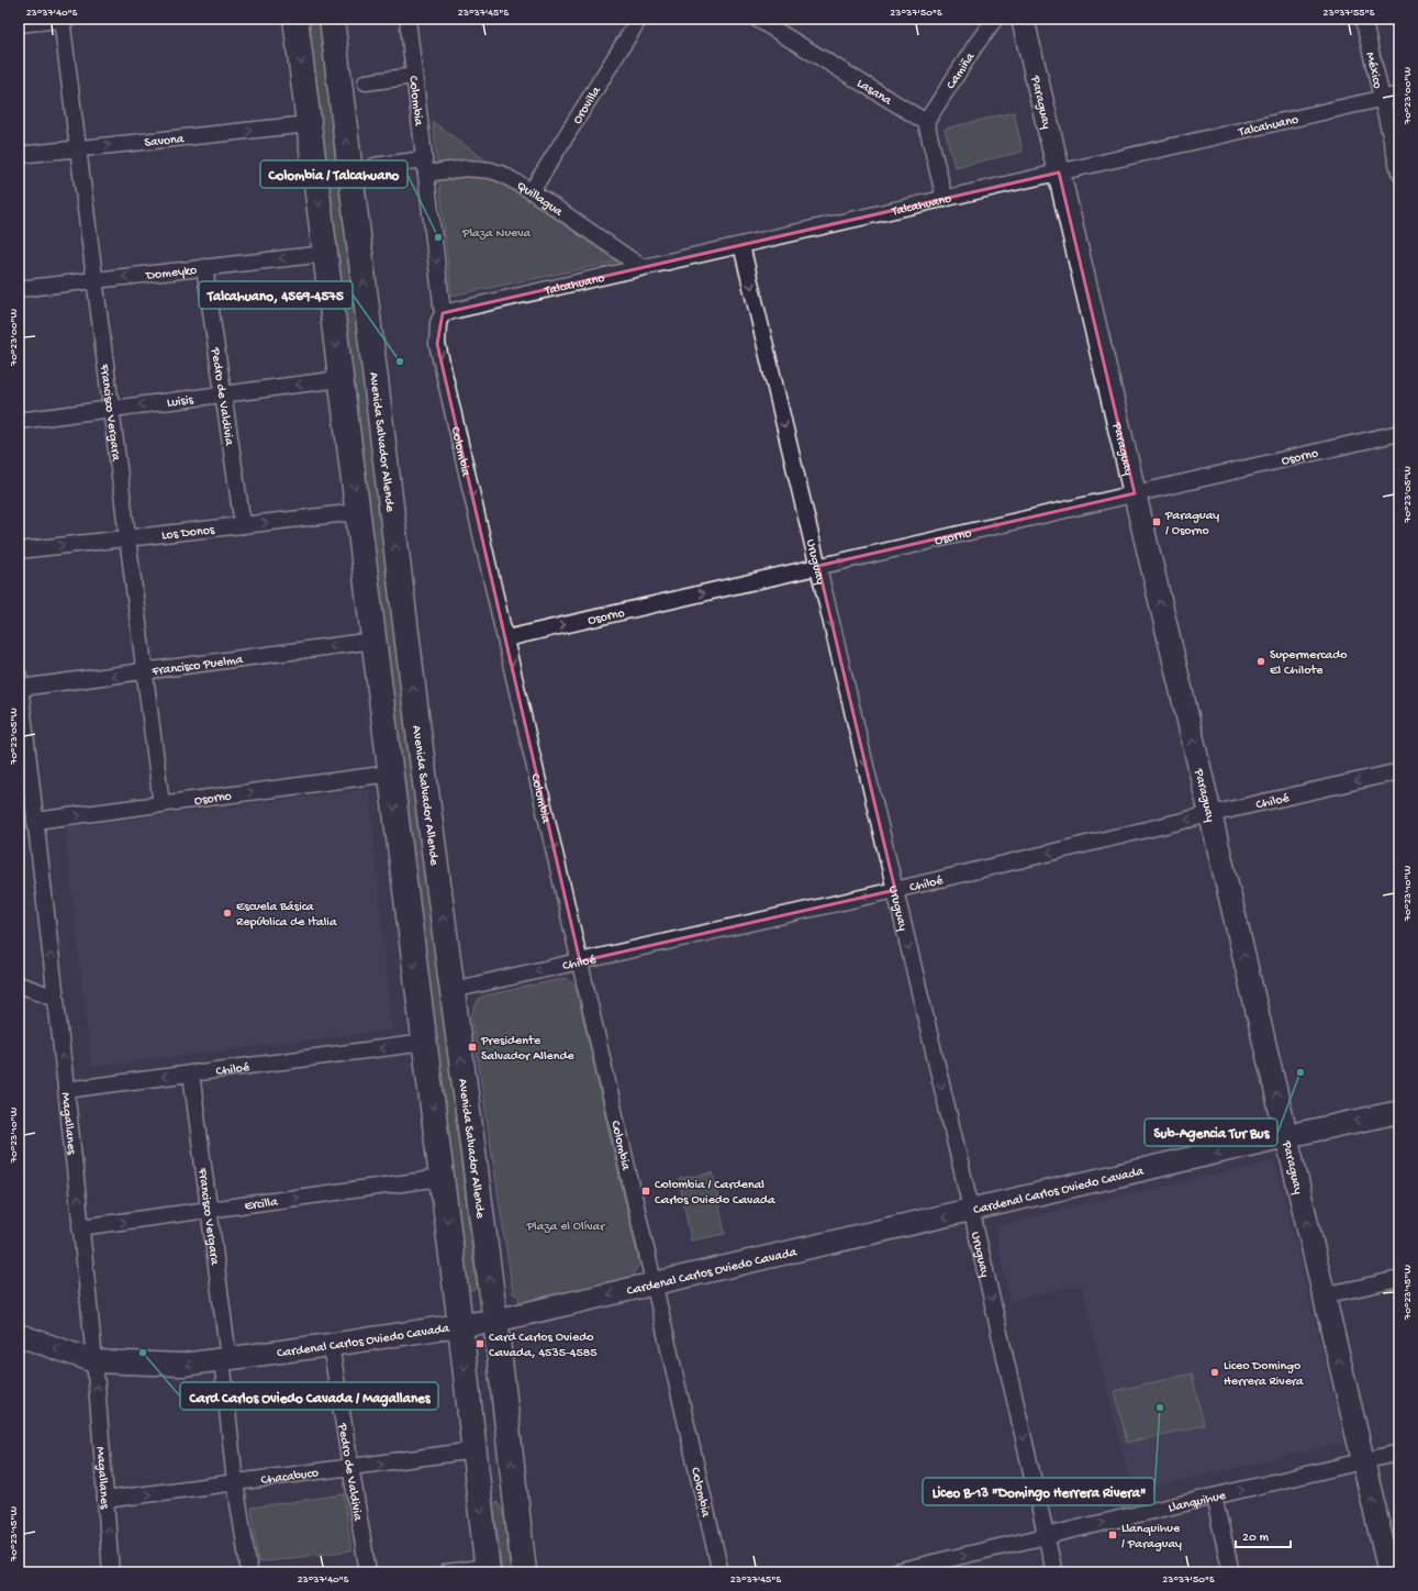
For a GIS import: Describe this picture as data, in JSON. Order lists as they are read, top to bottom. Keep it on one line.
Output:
{"streets":{"highway":["Avenida Salvador Allende"],"street":["Camiña","México","Lasana","Colombia","Paraguay","Orovilla","Talcahuano","Savona","Quillagua","Domeyko","Pedro de Valdivia","Luisis","Francisco Vergara","Osorno","Los Donos","Uruguay","Francisco Puelma","Chiloé","Magallanes","Cardenal Carlos Oviedo Cavada","Ercilla","Chacabuco","Llanquihue"]},"crossings":[["Camiña","Lasana"],["México","Talcahuano"],["Colombia","Talcahuano"],["Colombia","Quillagua"],["Colombia","Osorno"],["Colombia","Chiloé"],["Colombia","Cardenal Carlos Oviedo Cavada"],["Paraguay","Talcahuano"],["Paraguay","Osorno"],["Paraguay","Chiloé"],["Paraguay","Cardenal Carlos Oviedo Cavada"],["Paraguay","Llanquihue"],["Orovilla","Quillagua"],["Talcahuano","Quillagua"],["Talcahuano","Uruguay"],["Savona","Francisco Vergara"],["Domeyko","Pedro de Valdivia"],["Domeyko","Francisco Vergara"],["Pedro de Valdivia","Luisis"],["Pedro de Valdivia","Los Donos"],["Pedro de Valdivia","Cardenal Carlos Oviedo Cavada"],["Pedro de Valdivia","Chacabuco"],["Luisis","Francisco Vergara"],["Francisco Vergara","Osorno"],["Francisco Vergara","Los Donos"],["Francisco Vergara","Francisco Puelma"],["Francisco Vergara","Chiloé"],["Francisco Vergara","Cardenal Carlos Oviedo Cavada"],["Francisco Vergara","Ercilla"],["Francisco Vergara","Chacabuco"],["Avenida Salvador Allende","Chiloé"],["Avenida Salvador Allende","Cardenal Carlos Oviedo Cavada"],["Osorno","Uruguay"],["Osorno","Magallanes"],["Uruguay","Chiloé"],["Uruguay","Cardenal Carlos Oviedo Cavada"],["Uruguay","Llanquihue"],["Francisco Puelma","Magallanes"],["Chiloé","Magallanes"],["Magallanes","Cardenal Carlos Oviedo Cavada"],["Magallanes","Ercilla"],["Magallanes","Chacabuco"]],"one_way":["Colombia","Paraguay","Savona","Domeyko","Luisis","Osorno","Los Donos","Uruguay","Francisco Puelma","Chiloé","Magallanes","Cardenal Carlos Oviedo Cavada","Ercilla","Chacabuco","Llanquihue"],"parks":["Plaza Nueva","Plaza el Olívar"],"places":{"other":["Colombia / Talcahuano","Talcahuano, 4569-4575","Supermercado El Chilote","Escuela Básica República de Italia","Sub-Agencia Tur Bus","Card Carlos Oviedo Cavada / Magallanes","Liceo Domingo Herrera Rivera","Liceo B-13 \"Domingo Herrera Rivera\""],"transit":["Paraguay / Osorno","Presidente Salvador Allende","Colombia / Cardenal Carlos Oviedo Cavada","Card Carlos Oviedo Cavada, 4535-4585","Llanquihue / Paraguay"]},"scale_bar":"20 m","coordinates":["23°37'40\"S","23°37'45\"S","23°37'50\"S","23°37'55\"S","70°23'00\"W","70°23'05\"W","70°23'10\"W","70°23'15\"W"]}
